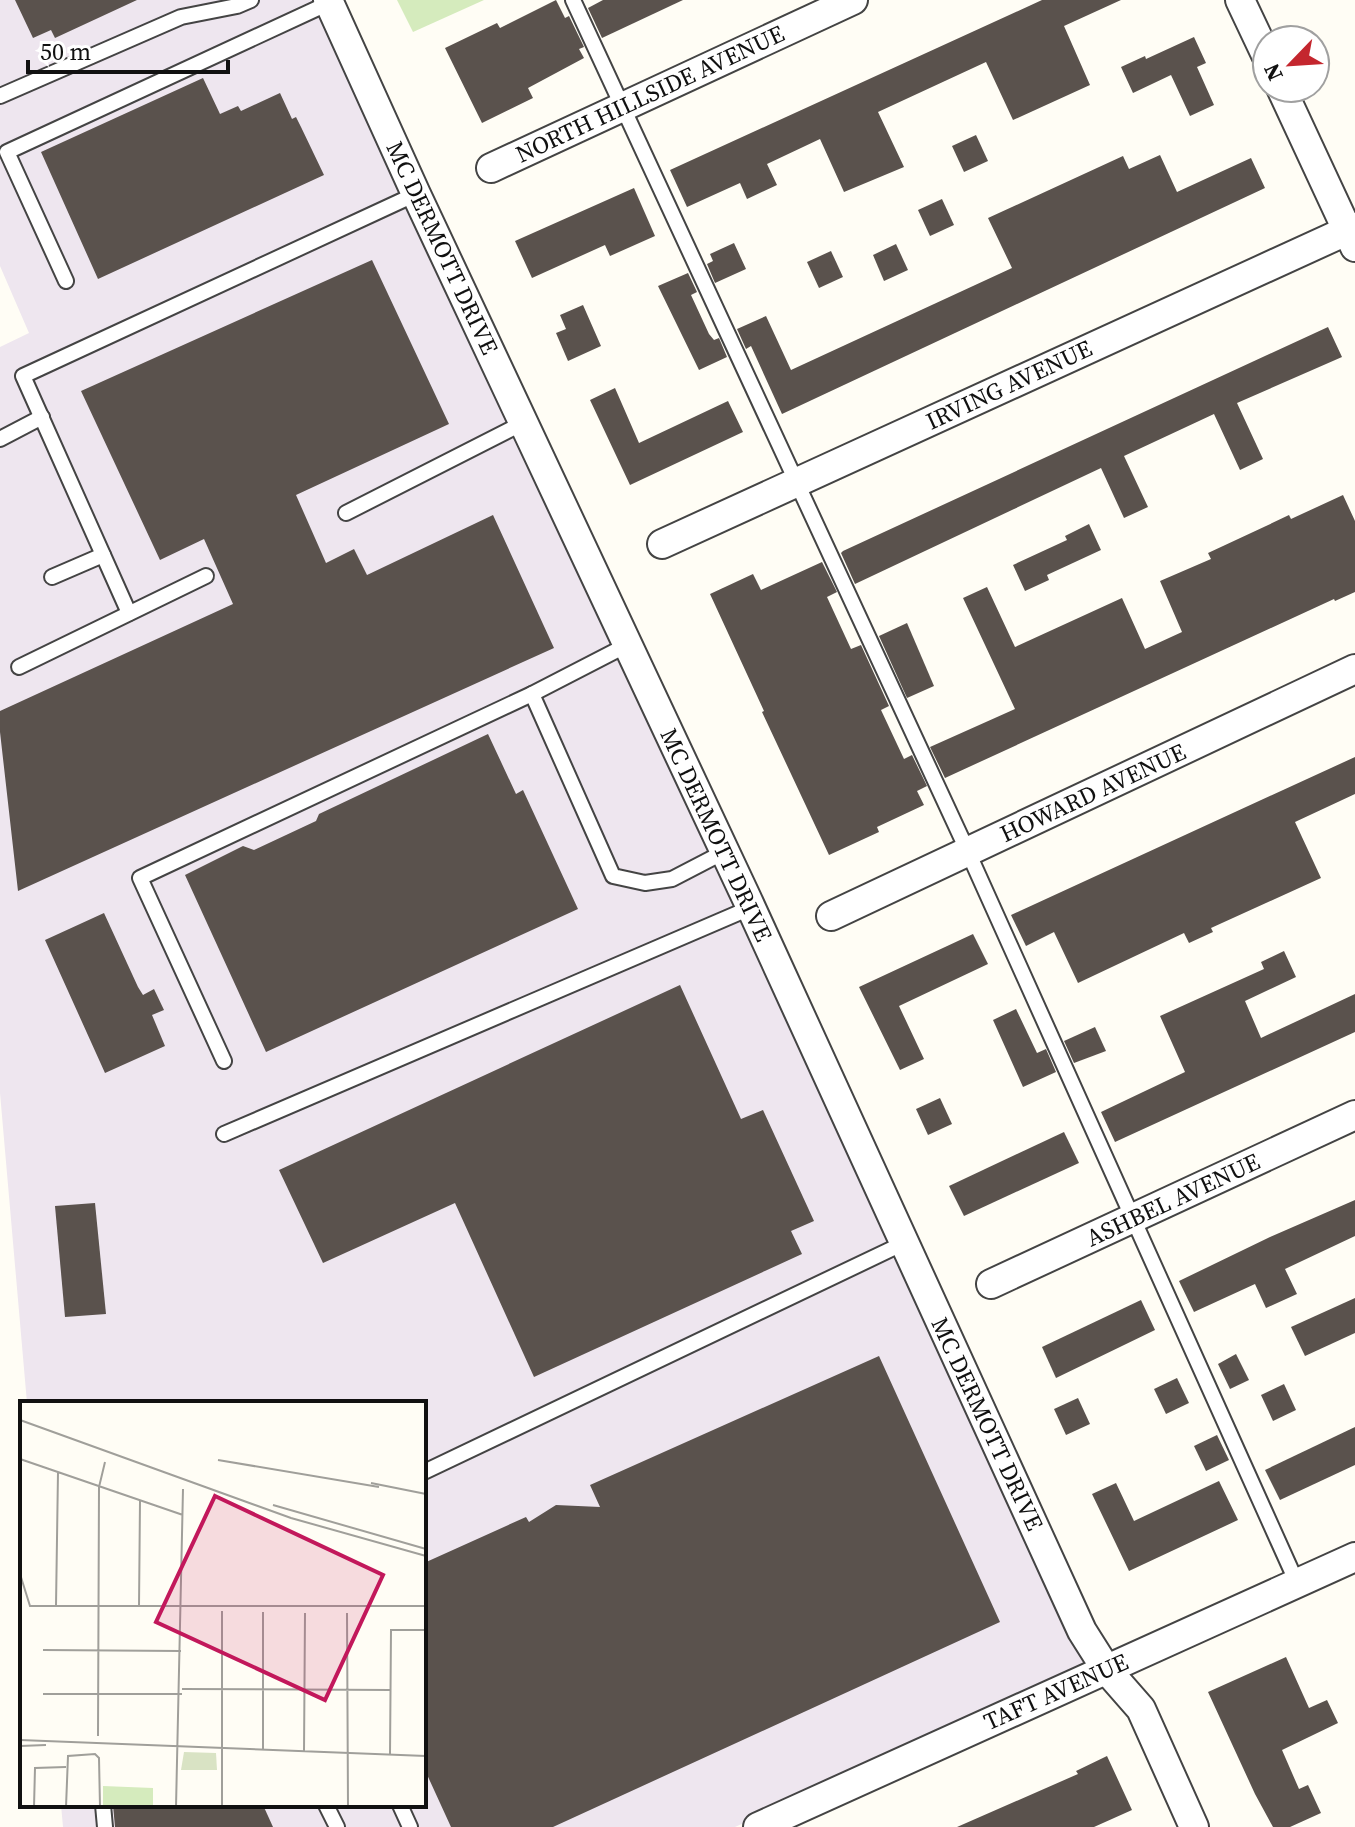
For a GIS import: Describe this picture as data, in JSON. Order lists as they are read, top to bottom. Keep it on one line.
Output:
{"streets":{"street":["NORTH HILLSIDE AVENUE","MC DERMOTT DRIVE","IRVING AVENUE","HOWARD AVENUE","ASHBEL AVENUE","TAFT AVENUE"]},"crossings":[["MC DERMOTT DRIVE","TAFT AVENUE"]],"scale_bar":"50 m","north":"bottom left"}
